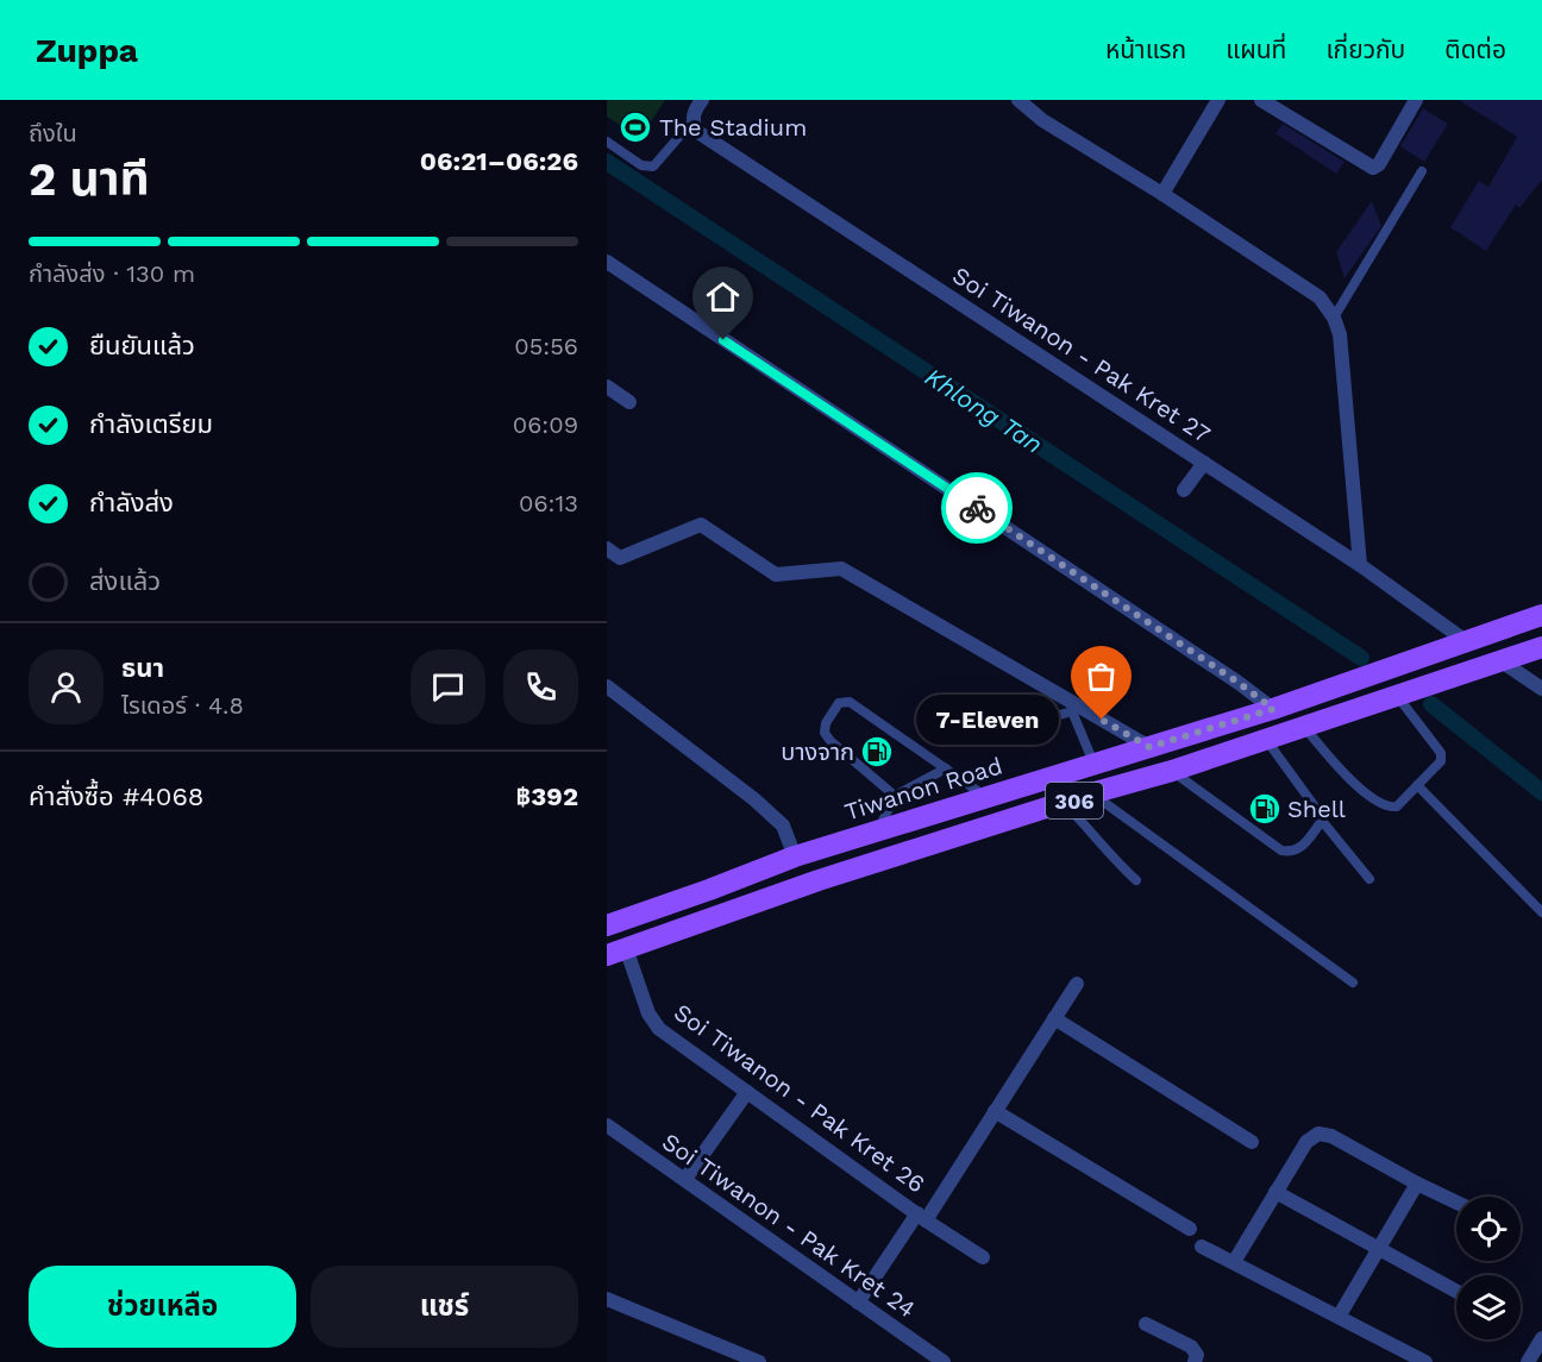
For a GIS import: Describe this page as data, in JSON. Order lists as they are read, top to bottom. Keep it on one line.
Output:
{"streets":{"main road":["Tiwanon Road","306"],"street":["Soi Tiwanon - Pak Kret 27","Soi Tiwanon - Pak Kret 26","Soi Tiwanon - Pak Kret 24"]},"crossings":[["Soi Tiwanon - Pak Kret 27","Tiwanon Road"],["306","Soi Tiwanon - Pak Kret 26"]],"water":["Khlong Tan"],"places":{"sports":["The Stadium"],"other":["7-Eleven"],"fuel station":["บางจาก","Shell"]},"page":{"header":"Zuppa","nav":["หน้าแรก","แผนที่","เกี่ยวกับ","ติดต่อ"],"heading":["2 นาที","ถึงใน","06:21–06:26"],"panel":["ธนา","ไรเดอร์ · 4.8","คำสั่งซื้อ #4068","฿392"],"bar":"กำลังส่ง · 130 m","list":[["ยืนยันแล้ว","05:56"],["กำลังเตรียม","06:09"],["กำลังส่ง","06:13"],"ส่งแล้ว"],"bubble":"7-Eleven","buttons":["ช่วยเหลือ","แชร์"]}}
